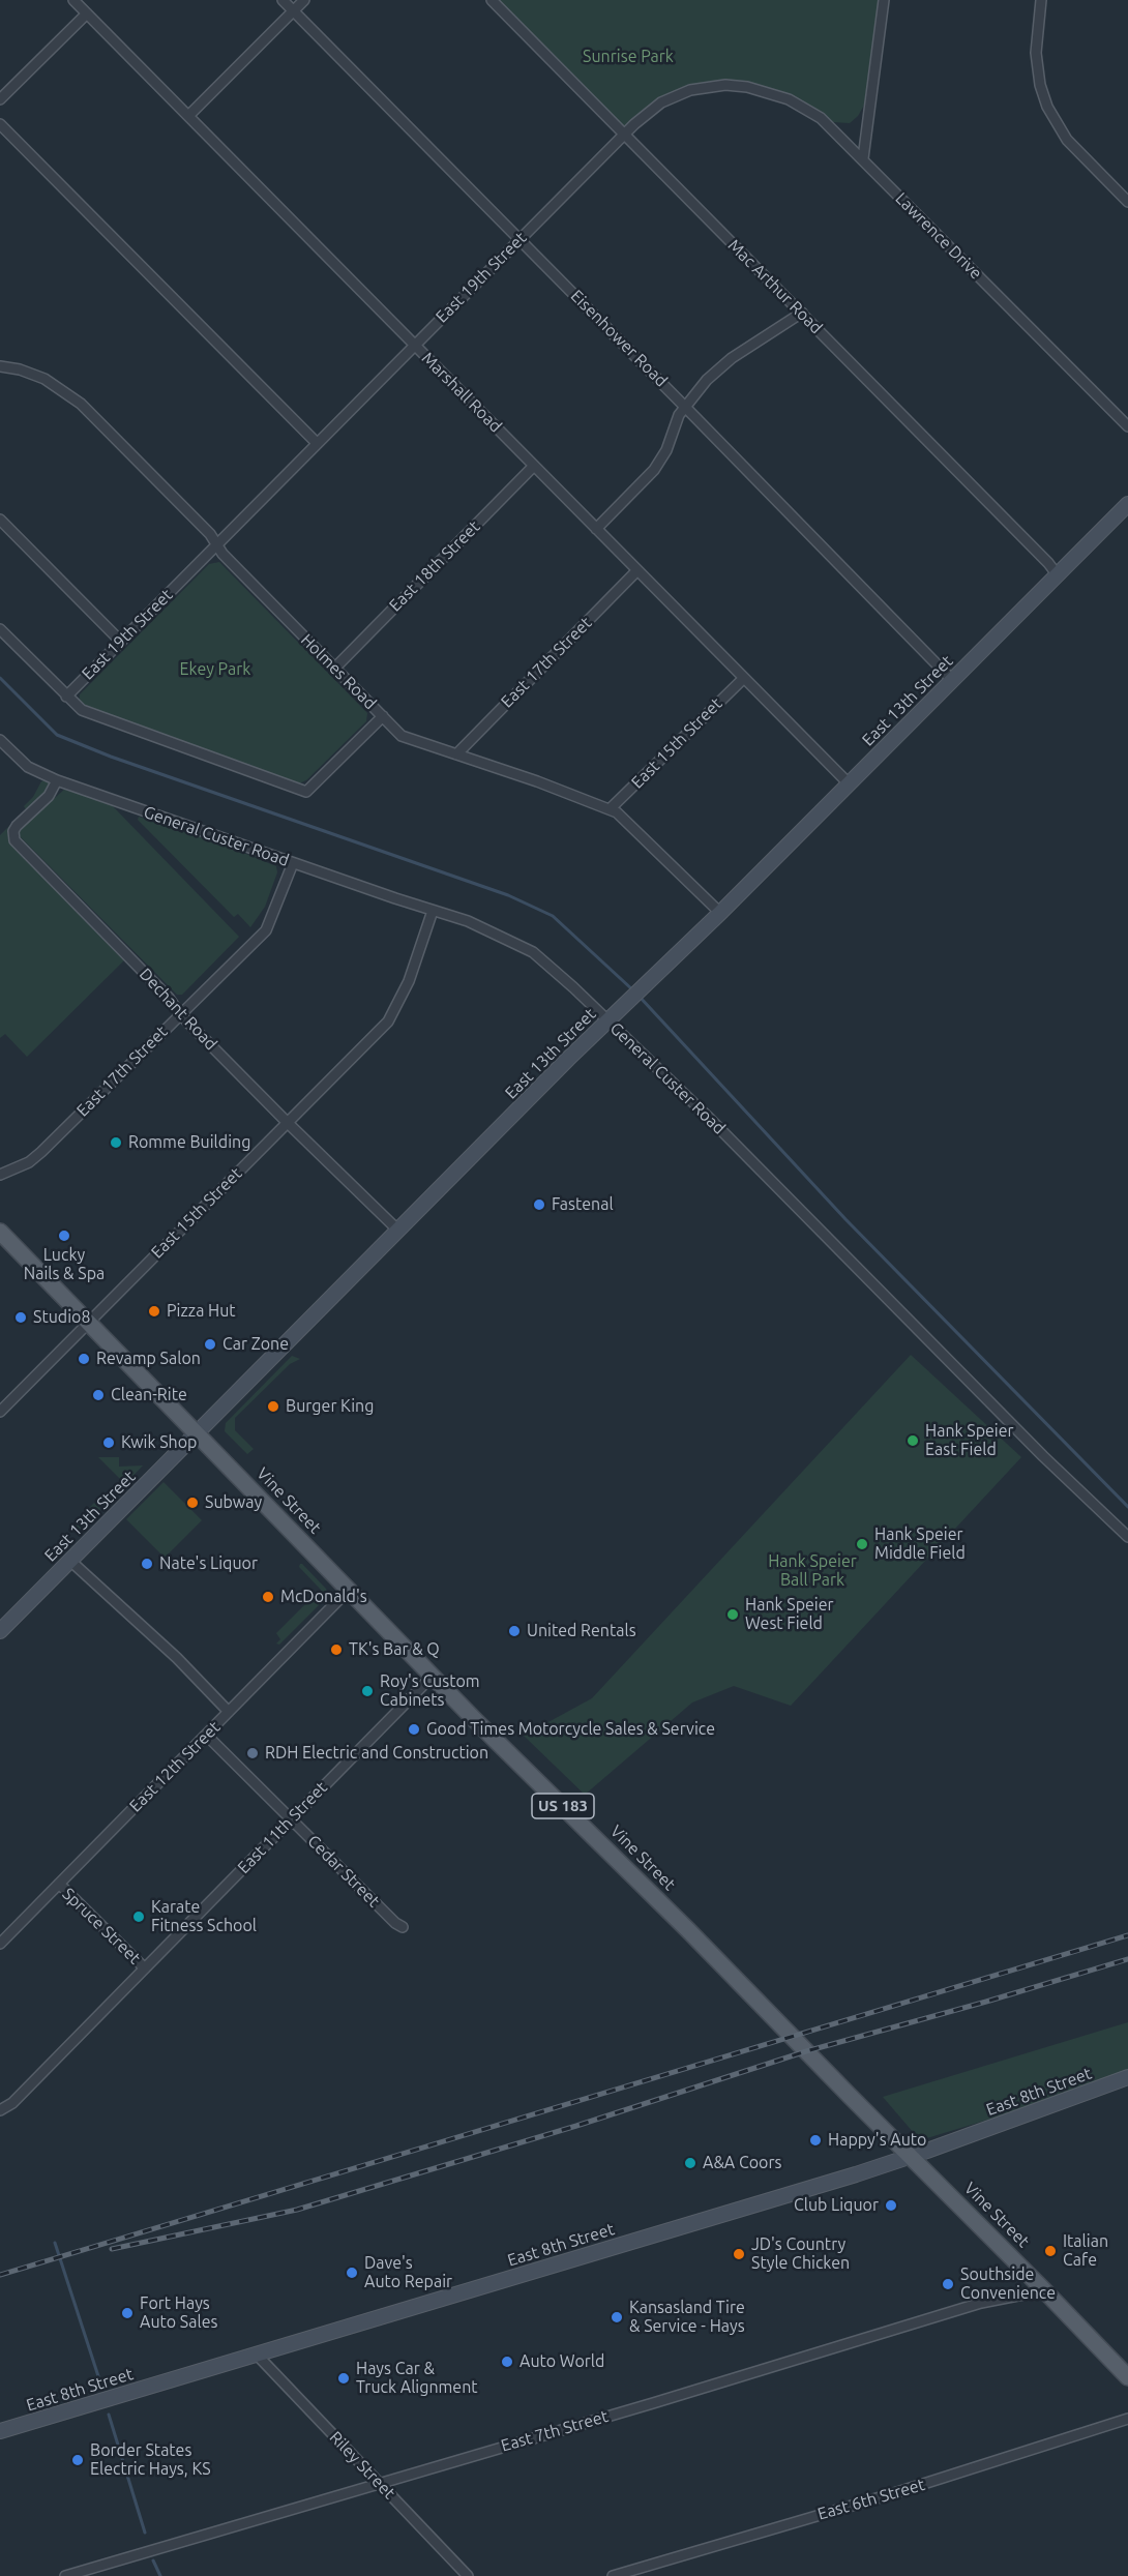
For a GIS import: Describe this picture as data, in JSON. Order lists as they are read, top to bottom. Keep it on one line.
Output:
{"streets":{"main road":["Vine Street","US 183"],"street":["Lawrence Drive","East 19th Street","Mac Arthur Road","Eisenhower Road","Marshall Road","East 18th Street","East 17th Street","Holmes Road","East 13th Street","East 15th Street","General Custer Road","Dechant Road","East 12th Street","East 11th Street","Cedar Street","Spruce Street","East 8th Street","East 7th Street","Riley Street","East 6th Street"]},"crossings":[["Lawrence Drive","East 19th Street"],["East 19th Street","Mac Arthur Road"],["East 19th Street","Eisenhower Road"],["East 19th Street","Marshall Road"],["East 19th Street","Holmes Road"],["Mac Arthur Road","East 13th Street"],["Eisenhower Road","East 13th Street"],["Marshall Road","East 18th Street"],["Marshall Road","East 17th Street"],["Marshall Road","East 13th Street"],["Marshall Road","East 15th Street"],["East 18th Street","Holmes Road"],["East 17th Street","Holmes Road"],["East 17th Street","General Custer Road"],["East 17th Street","Dechant Road"],["Holmes Road","East 13th Street"],["Holmes Road","East 15th Street"],["East 13th Street","General Custer Road"],["East 13th Street","Dechant Road"],["East 13th Street","Vine Street"],["East 15th Street","General Custer Road"],["East 15th Street","Dechant Road"],["East 15th Street","Vine Street"],["General Custer Road","Dechant Road"],["Vine Street","East 12th Street"],["Vine Street","East 11th Street"],["Vine Street","East 8th Street"],["Vine Street","East 7th Street"],["East 12th Street","Cedar Street"],["East 12th Street","Spruce Street"],["East 11th Street","Cedar Street"],["East 11th Street","Spruce Street"],["East 8th Street","Riley Street"],["East 7th Street","Riley Street"]],"parks":["Sunrise Park","Ekey Park","Hank Speier Ball Park"],"places":["Romme Building","Fastenal","Lucky Nails & Spa","Pizza Hut","Studio8","Car Zone","Revamp Salon","Clean-Rite","Burger King","Hank Speier East Field","Kwik Shop","Subway","Hank Speier Middle Field","Nate's Liquor","McDonald's","Hank Speier West Field","United Rentals","TK's Bar & Q","Roy's Custom Cabinets","Good Times Motorcycle Sales & Service","RDH Electric and Construction","Karate Fitness School","Happy's Auto","A&A Coors","Club Liquor","Italian Cafe","JD's Country Style Chicken","Dave's Auto Repair","Southside Convenience","Fort Hays Auto Sales","Kansasland Tire & Service - Hays","Auto World","Hays Car & Truck Alignment","Border States Electric Hays, KS"]}
